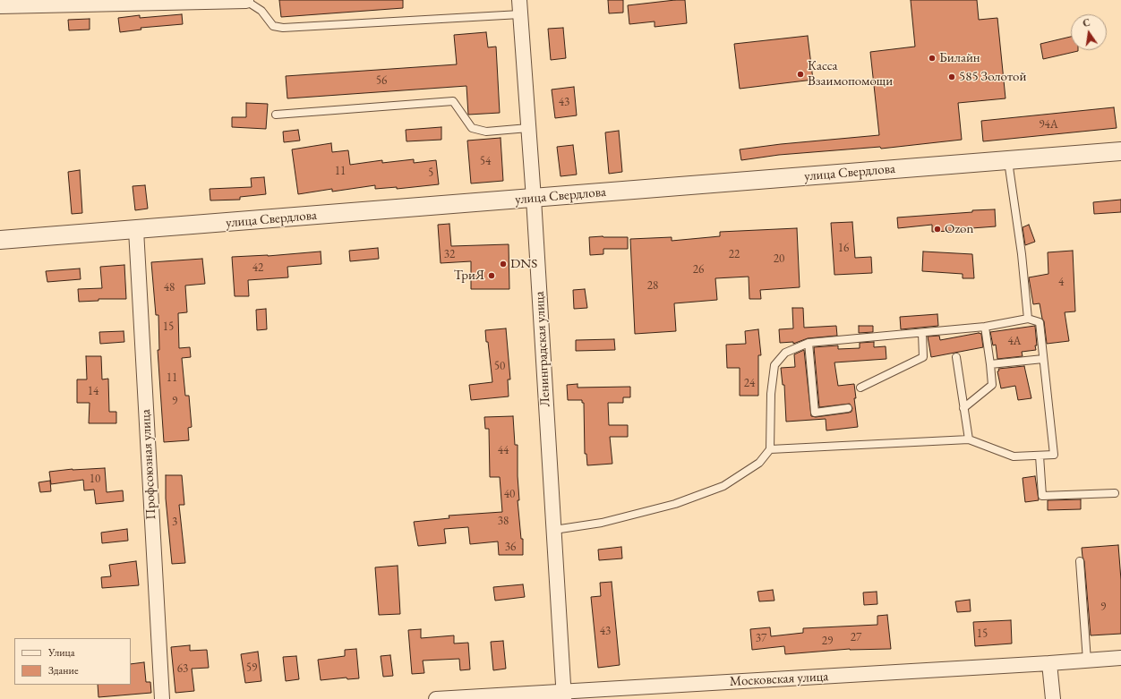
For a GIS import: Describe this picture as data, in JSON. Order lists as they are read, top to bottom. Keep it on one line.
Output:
{"streets":{"street":["улица Свердлова","Ленинградская улица","Профсоюзная улица","Московская улица"]},"crossings":[["улица Свердлова","Ленинградская улица"],["улица Свердлова","Профсоюзная улица"],["Ленинградская улица","Московская улица"]],"places":["Билайн","Касса Взаимопомощи","585 Золотой","Ozon","DNS","ТриЯ"],"house_numbers":["56","43","94А","54","11","5","16","32","22","20","42","26","4","28","48","15","4А","50","11","24","14","9","44","10","40","38","3","36","9","43","15","27","37","29","59","63"],"legend":["Улица","Здание"],"north":"top"}
